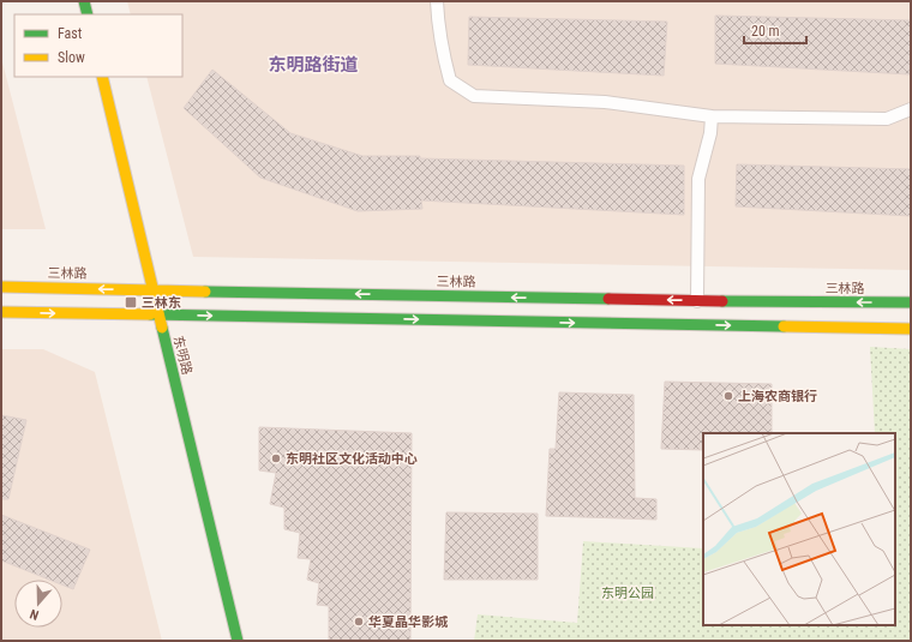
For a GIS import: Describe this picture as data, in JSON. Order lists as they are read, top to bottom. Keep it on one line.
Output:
{"streets":{"main road":["三林路","东明路"]},"crossings":[["三林路","东明路"]],"districts":["东明路街道"],"parks":["东明公园"],"places":{"transit":["三林东"],"other":["上海农商银行","东明社区文化活动中心","华夏晶华影城"]},"legend":["Fast","Slow"],"scale_bar":"20 m","north":"bottom"}
